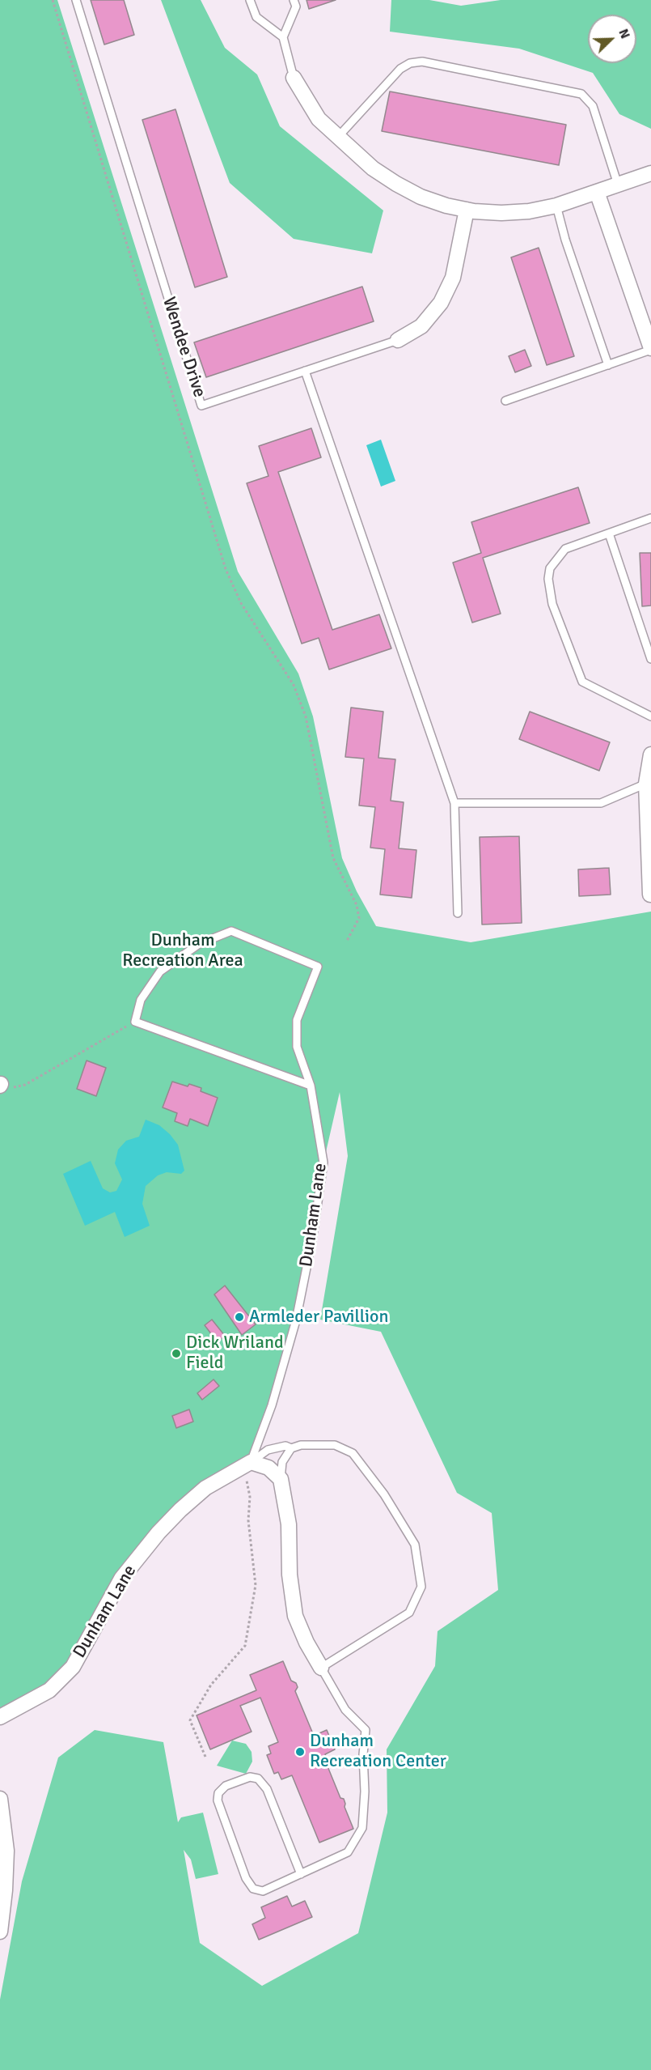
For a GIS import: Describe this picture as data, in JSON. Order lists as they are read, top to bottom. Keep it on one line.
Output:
{"streets":{"street":["Wendee Drive","Dunham Lane"]},"parks":["Dunham Recreation Area"],"places":["Armleder Pavillion","Dick Wriland Field","Dunham Recreation Center"],"north":"top right"}
